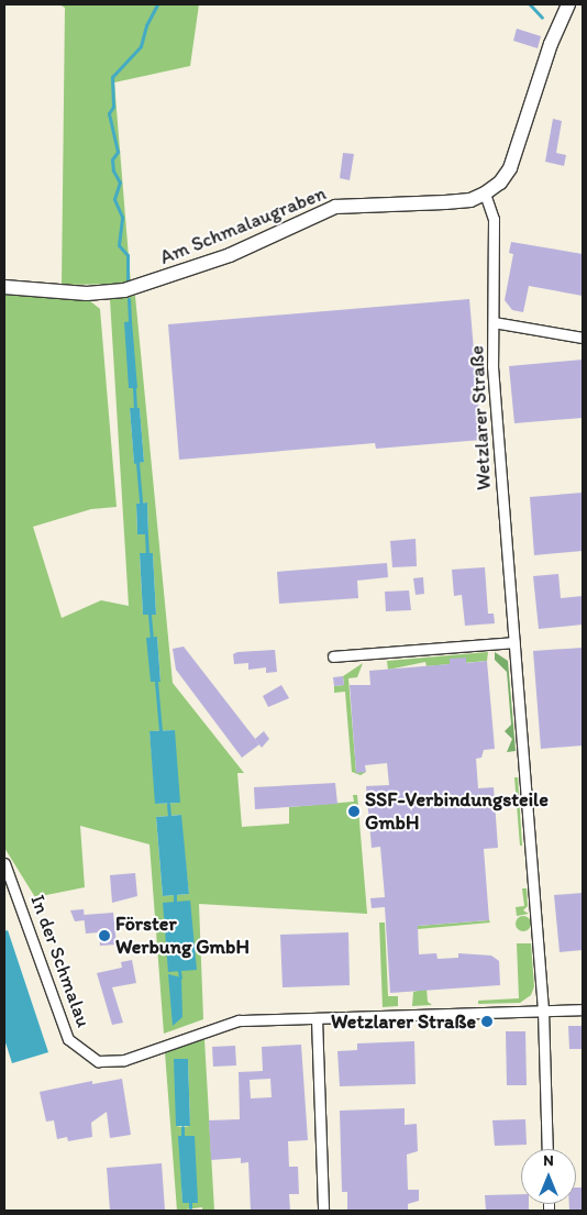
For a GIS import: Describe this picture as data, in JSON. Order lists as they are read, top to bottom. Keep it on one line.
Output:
{"streets":{"main road":["Am Schmalaugraben"],"street":["Wetzlarer Straße","In der Schmalau"]},"crossings":[["Am Schmalaugraben","Wetzlarer Straße"],["Wetzlarer Straße","In der Schmalau"]],"places":["SSF-Verbindungsteile GmbH","Förster Werbung GmbH","Wetzlarer Straße"],"north":"top"}
